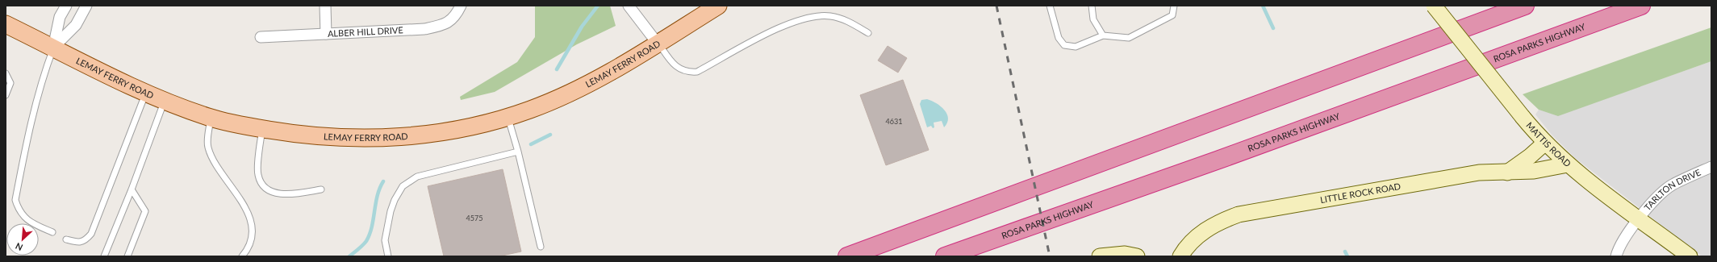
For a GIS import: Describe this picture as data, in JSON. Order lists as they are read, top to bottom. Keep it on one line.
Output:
{"streets":{"highway":["ROSA PARKS HIGHWAY"],"main road":["LEMAY FERRY ROAD"],"street":["ALBER HILL DRIVE","MATTIS ROAD","TARLTON DRIVE","LITTLE ROCK ROAD"]},"crossings":[["MATTIS ROAD","TARLTON DRIVE"],["MATTIS ROAD","LITTLE ROCK ROAD"]],"house_numbers":["4631","4575"],"north":"bottom left"}
